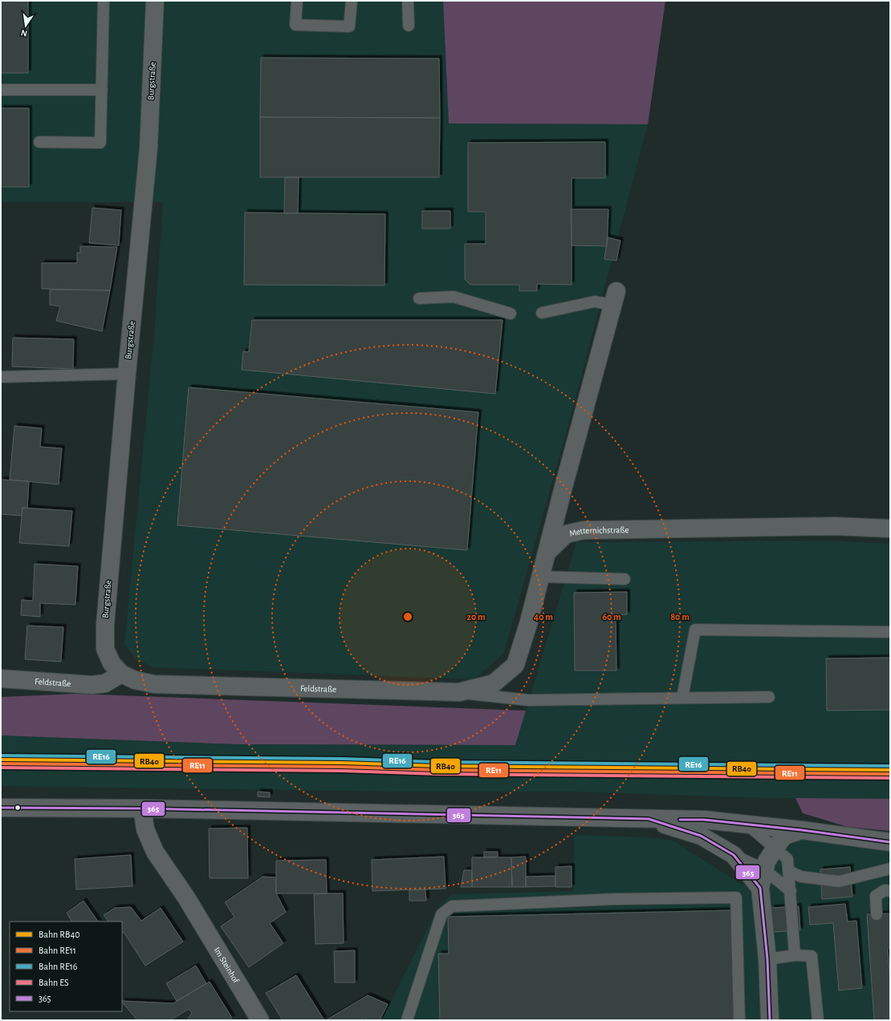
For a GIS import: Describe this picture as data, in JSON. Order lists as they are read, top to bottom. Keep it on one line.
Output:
{"streets":{"street":["Burgstraße","Metternichstraße","Feldstraße","Im Steinhof"]},"crossings":[["Burgstraße","Feldstraße"],["Metternichstraße","Feldstraße"]],"lines":["rail line RE16","rail line RB40","rail line RE11","rail line ES","transit line 365"],"legend":["Bahn RB40","Bahn RE11","Bahn RE16","Bahn ES","365"],"north":"bottom","rings":["20 m","40 m","60 m","80 m"]}
